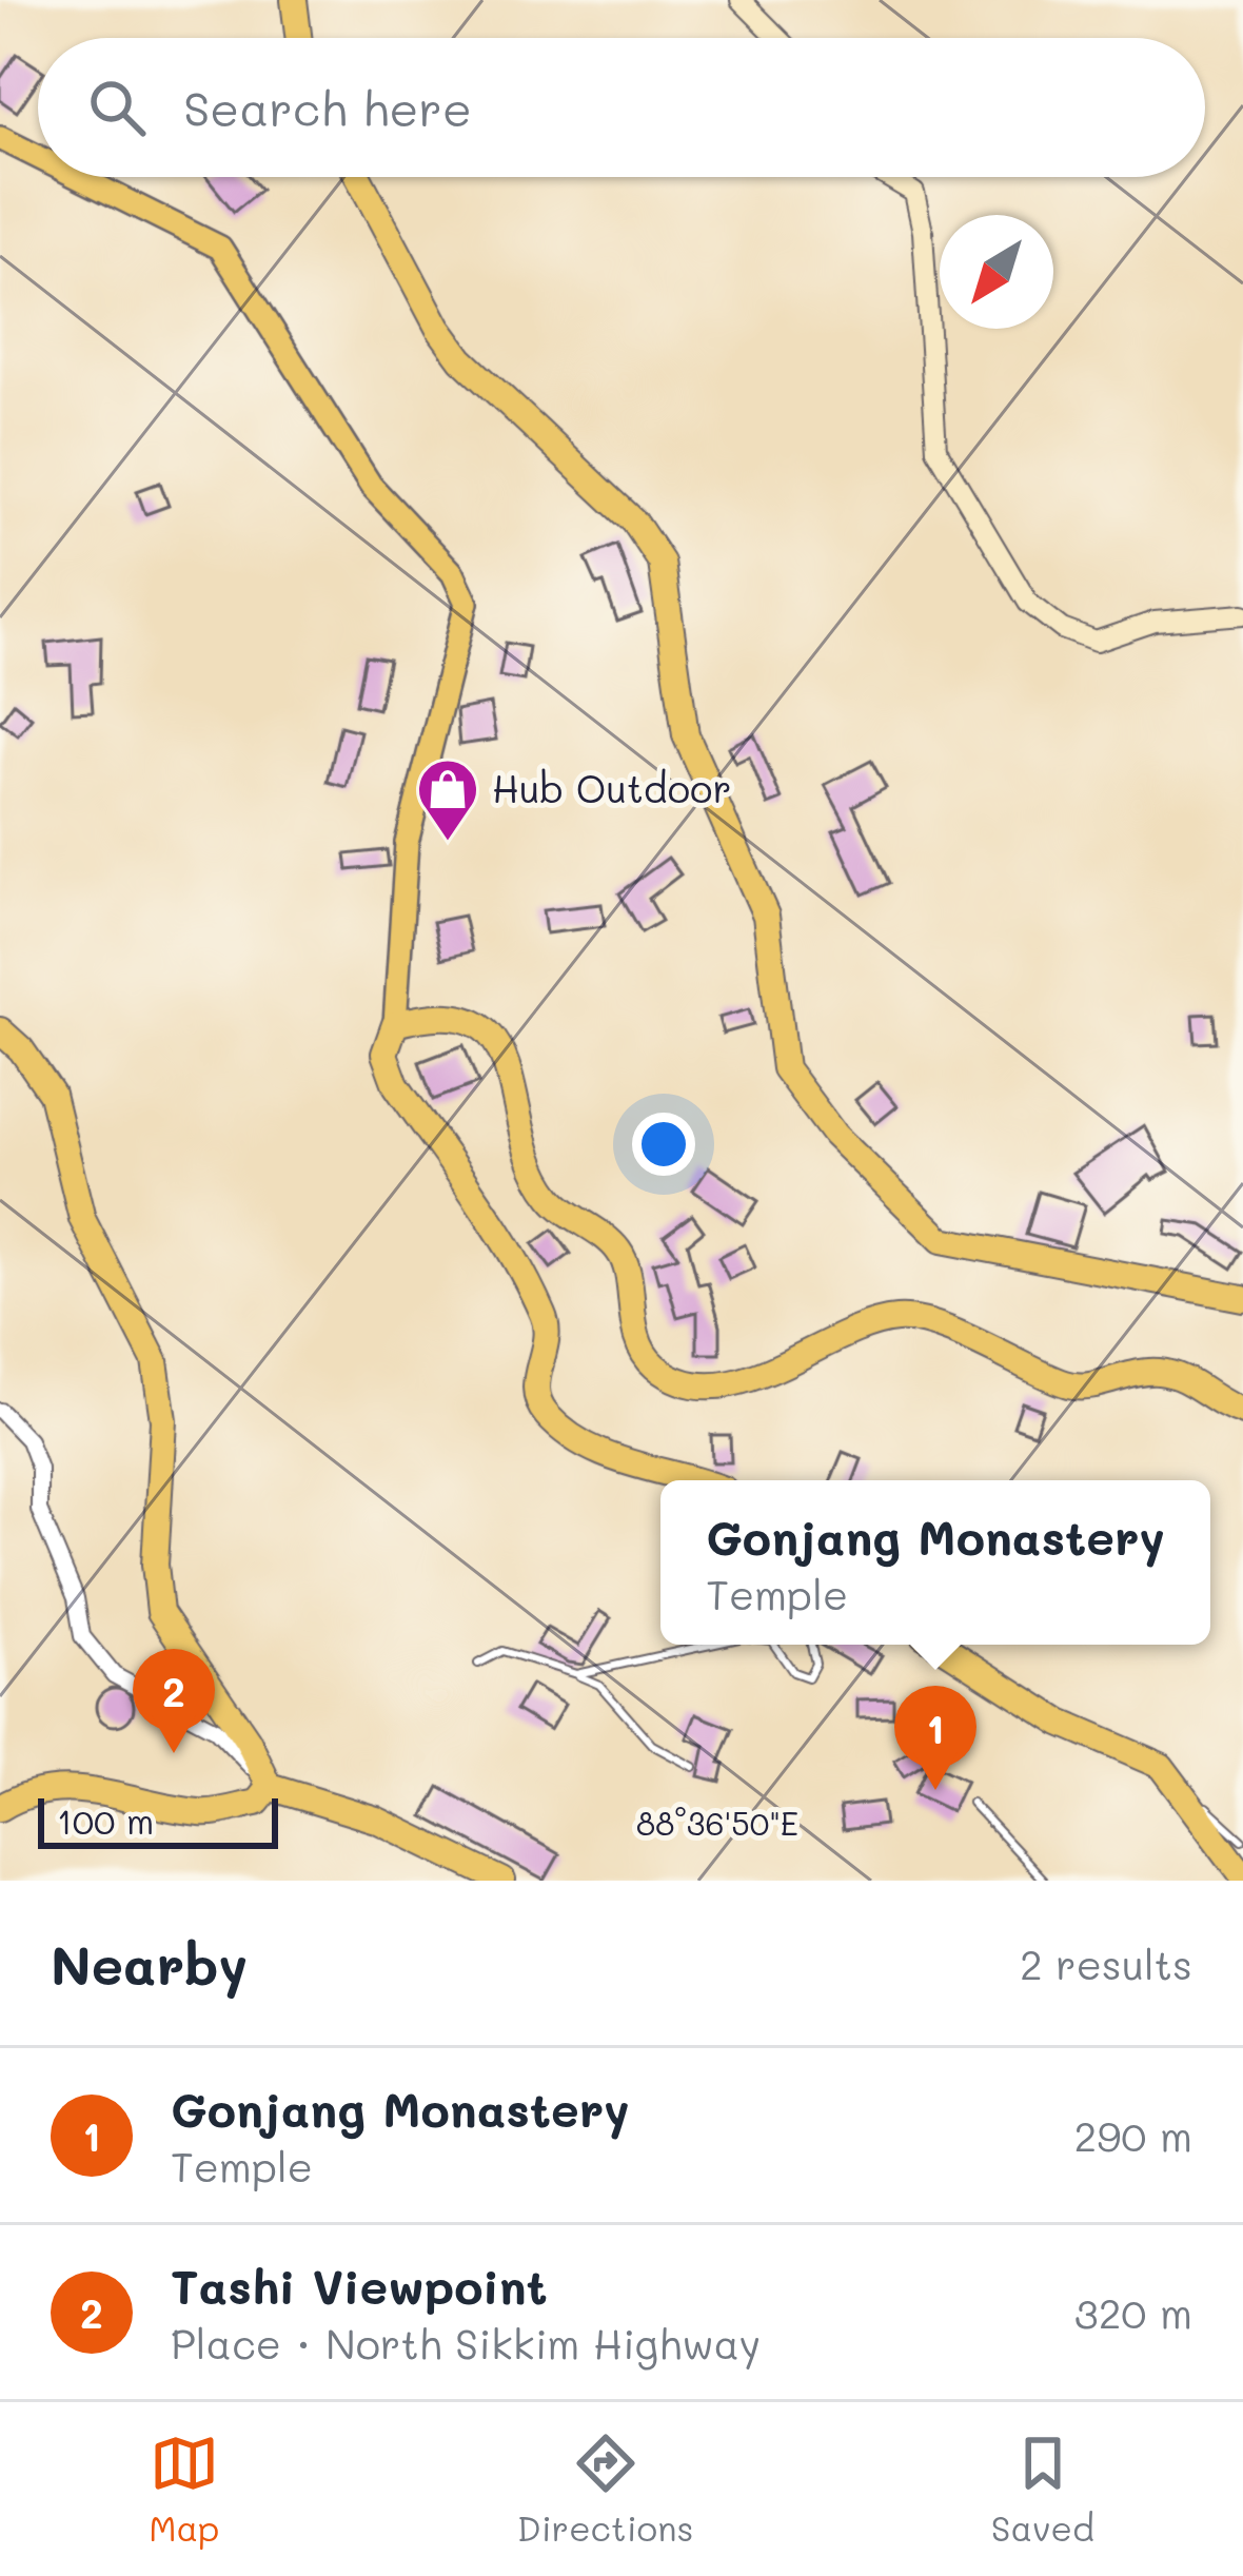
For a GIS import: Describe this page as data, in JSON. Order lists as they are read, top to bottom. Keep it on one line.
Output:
{"places":{"shop":["Hub Outdoor"]},"scale_bar":"100 m","north":"bottom left","page":{"search":"Search here","popup":["Gonjang Monastery","Temple"],"pins":["2","1"],"scale":"100 m","heading":["Nearby","2 results"],"list":[{"mark":"1","name":"Gonjang Monastery","note":"Temple","value":"290 m"},{"mark":"2","name":"Tashi Viewpoint","note":"Place · North Sikkim Highway","value":"320 m"}],"nav":["Map","Directions","Saved"]},"coordinates":["88°36'50\"E"]}
